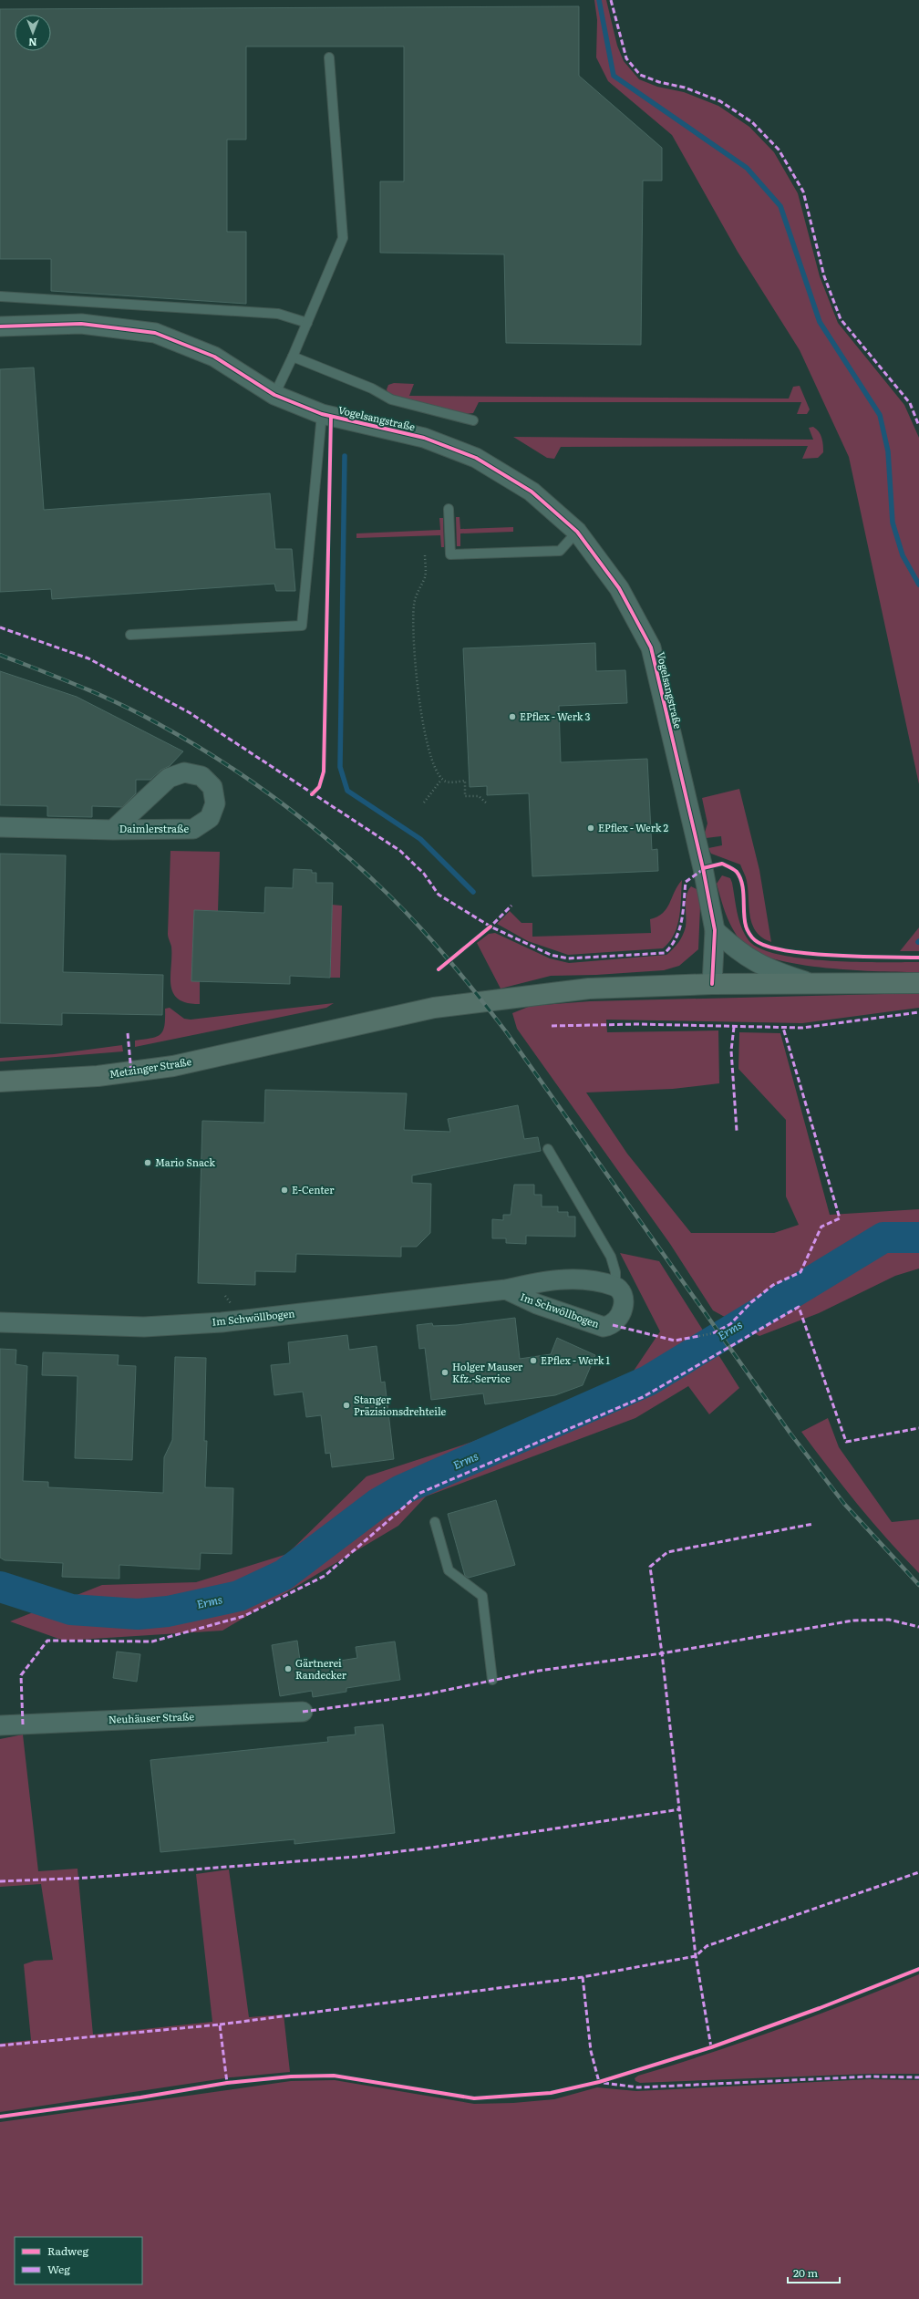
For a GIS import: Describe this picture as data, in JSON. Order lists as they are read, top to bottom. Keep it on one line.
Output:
{"streets":{"street":["Vogelsangstraße","Daimlerstraße","Metzinger Straße","Im Schwöllbogen","Neuhäuser Straße"]},"crossings":[["Vogelsangstraße","Metzinger Straße"]],"water":["Erms"],"places":["EPflex - Werk 3","EPflex - Werk 2","Mario Snack","E-Center","EPflex - Werk 1","Holger Mauser Kfz.-Service","Stanger Präzisionsdrehteile","Gärtnerei Randecker"],"legend":["Radweg","Weg"],"scale_bar":"20 m","north":"bottom"}
